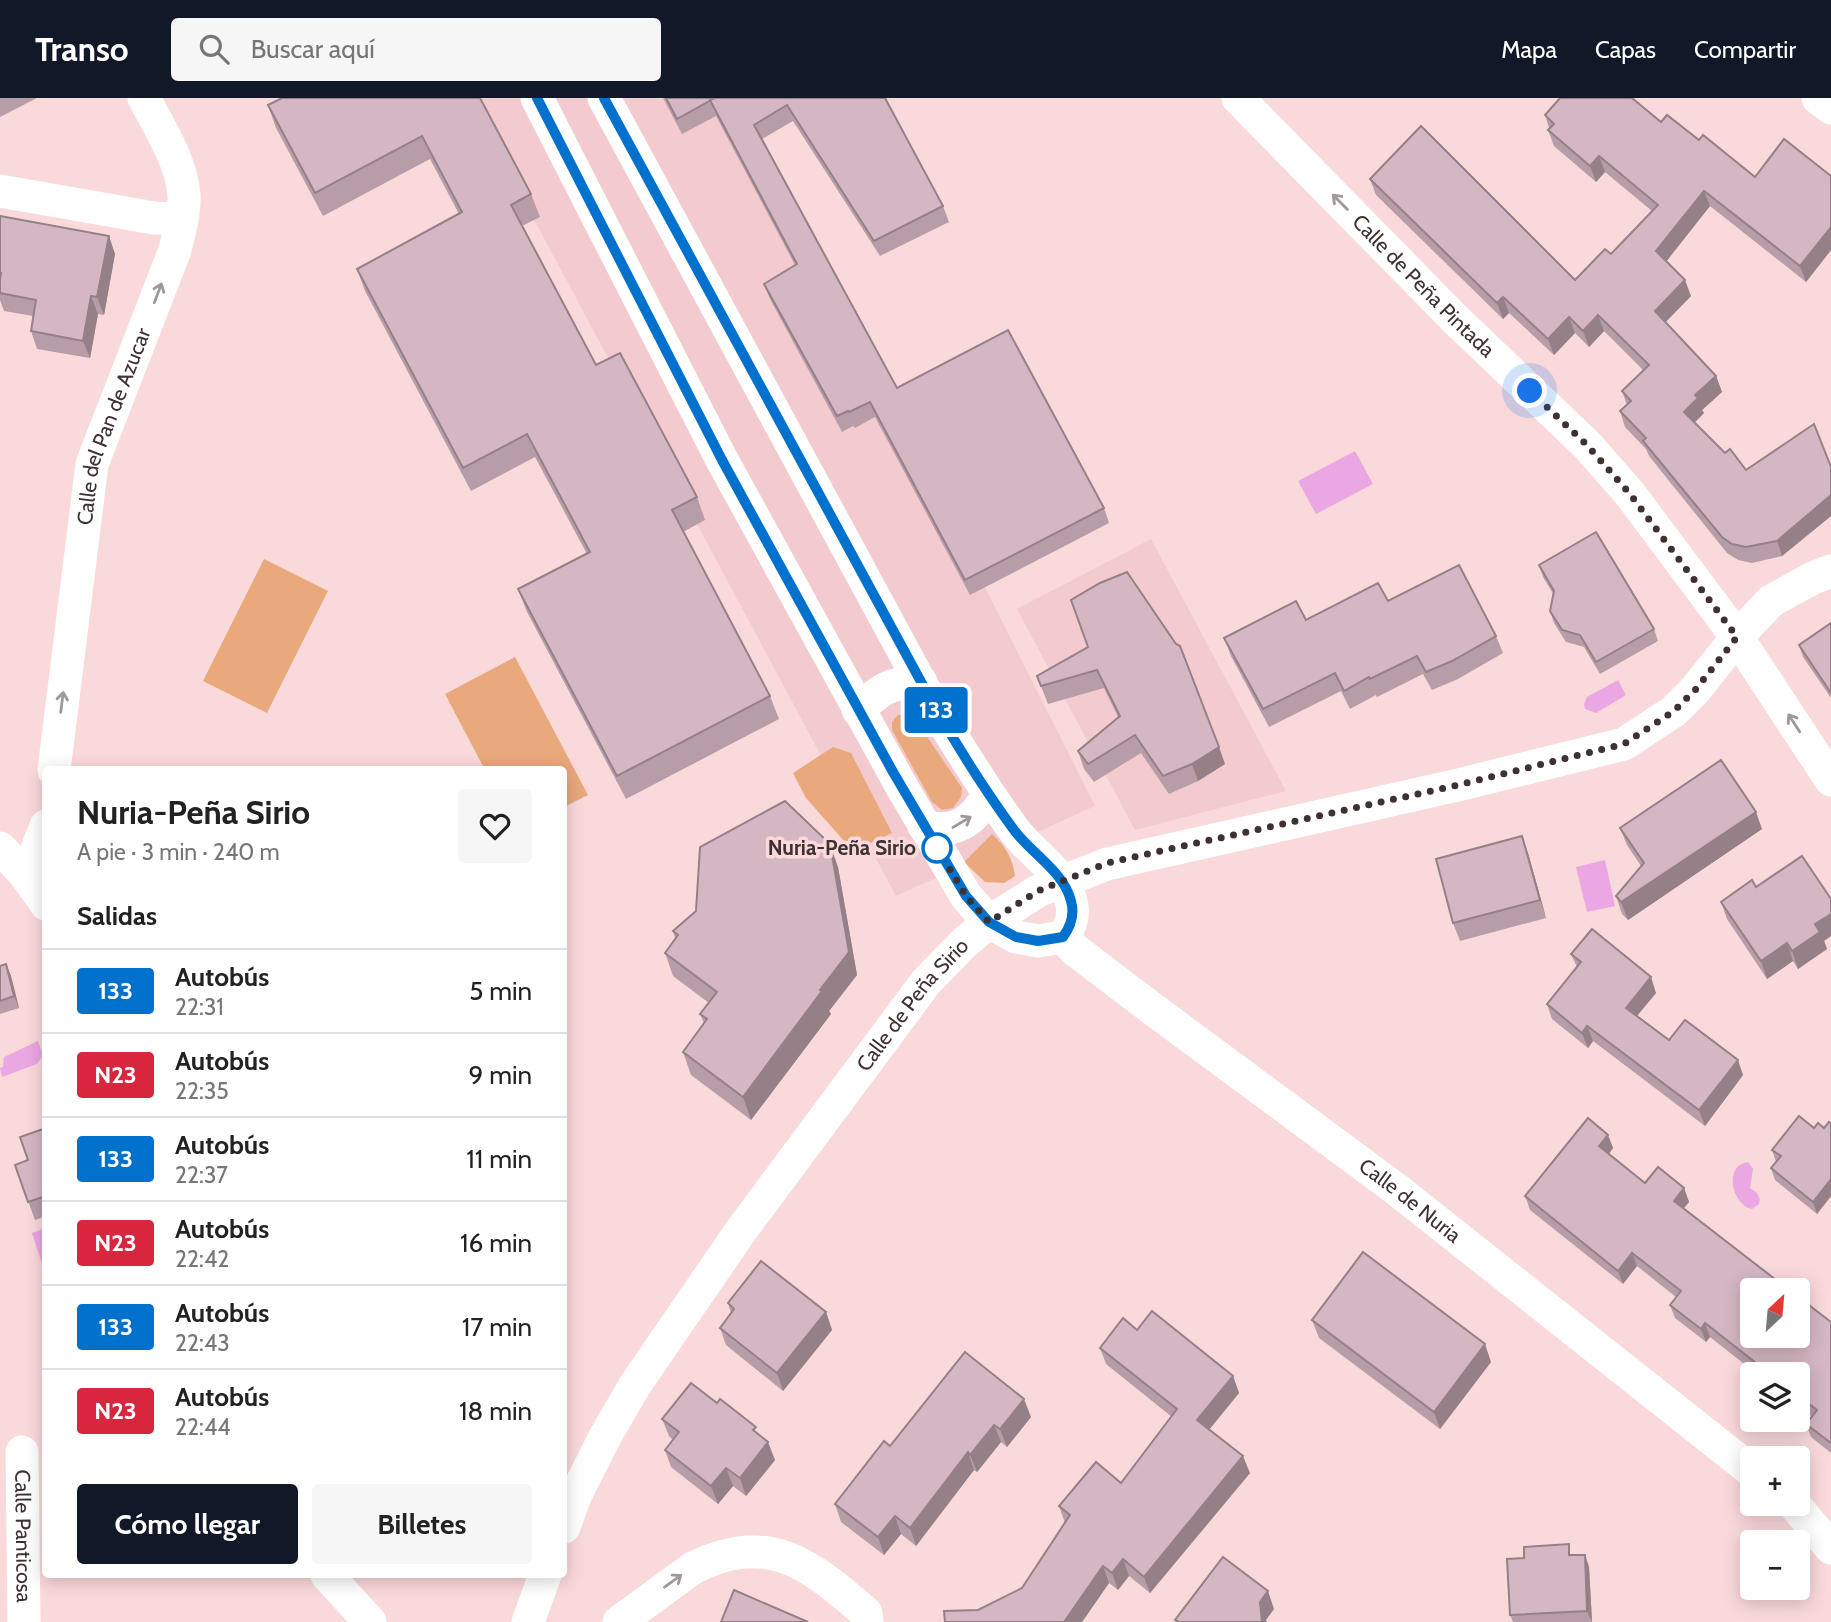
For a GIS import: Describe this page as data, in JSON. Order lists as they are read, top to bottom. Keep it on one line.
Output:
{"streets":{"street":["Calle de Peña Pintada","Calle del Pan de Azucar","Calle de Peña Sirio","Calle de Nuria","Calle Panticosa"]},"crossings":[["Calle de Peña Pintada","Calle de Peña Sirio"]],"one_way":["Calle de Peña Pintada","Calle del Pan de Azucar"],"places":["Nuria-Peña Sirio"],"lines":["bus line 133"],"north":"top right","page":{"header":"Transo","search":"Buscar aquí","nav":["Mapa","Capas","Compartir"],"on_map":"133","heading":[["Nuria-Peña Sirio","A pie · 3 min · 240 m"],"Salidas"],"list":[{"mark":"133","name":"Autobús","note":"22:31","value":"5 min"},{"mark":"N23","name":"Autobús","note":"22:35","value":"9 min"},{"mark":"133","name":"Autobús","note":"22:37","value":"11 min"},{"mark":"N23","name":"Autobús","note":"22:42","value":"16 min"},{"mark":"133","name":"Autobús","note":"22:43","value":"17 min"},{"mark":"N23","name":"Autobús","note":"22:44","value":"18 min"}],"map_buttons":["+","−"],"buttons":["Cómo llegar","Billetes"]}}
